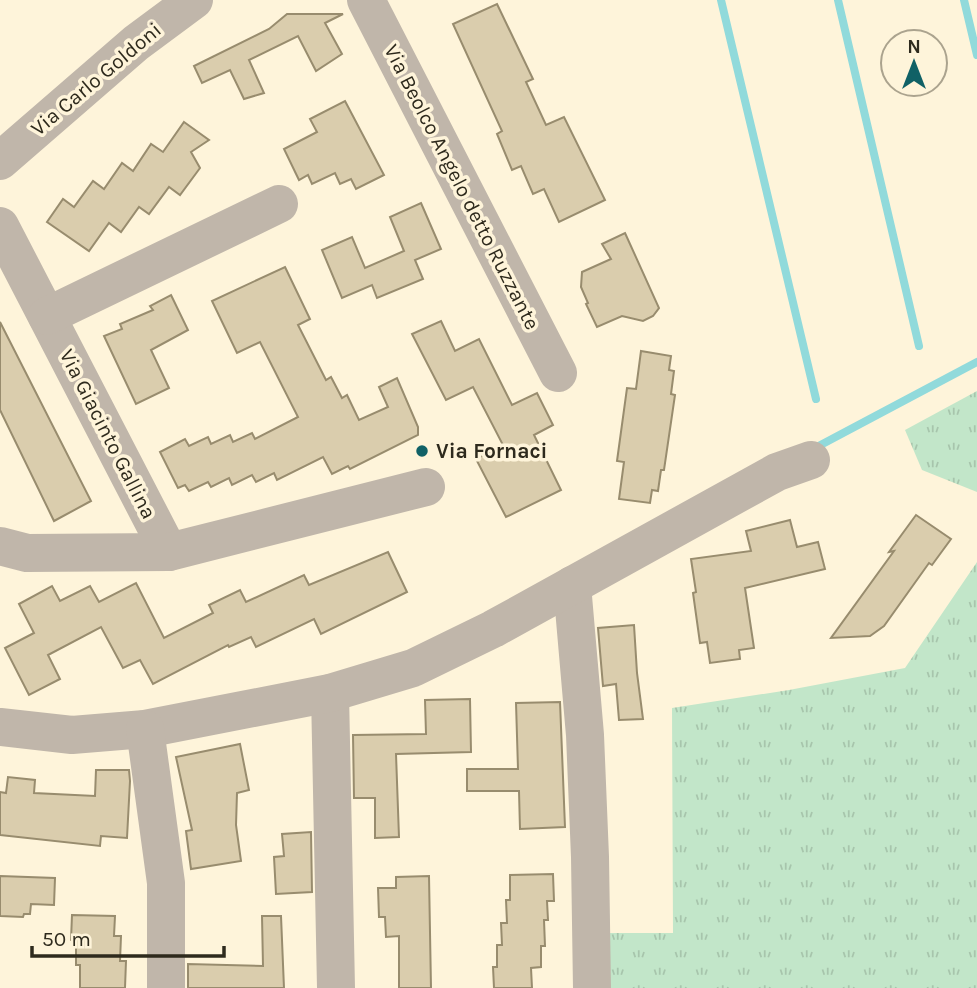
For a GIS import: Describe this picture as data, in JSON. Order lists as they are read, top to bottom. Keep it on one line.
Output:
{"streets":{"street":["Via Carlo Goldoni","Via Beolco Angelo detto Ruzzante","Via Giacinto Gallina"]},"places":["Via Fornaci"],"scale_bar":"50 m","north":"top"}
